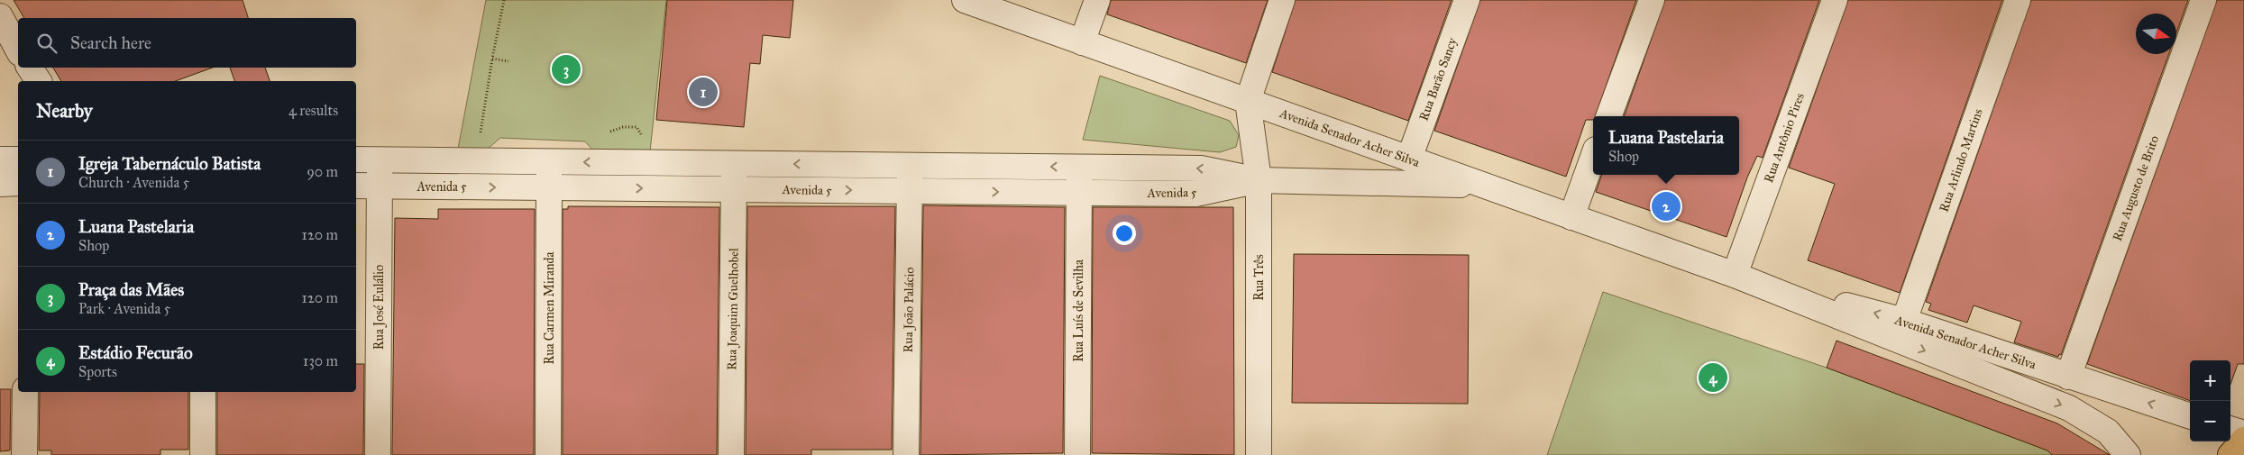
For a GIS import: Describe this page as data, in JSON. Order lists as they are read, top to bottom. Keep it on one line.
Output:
{"streets":{"street":["Rua Barão Sancy","Avenida Senador Acher Silva","Rua Antônio Pires","Rua Arlindo Martins","Avenida 5","Rua Augusto de Brito","Rua Três","Rua José Eulálio","Rua Carmen Miranda","Rua Joaquim Guelhobel","Rua João Palácio","Rua Luís de Sevilha"]},"crossings":[["Rua Barão Sancy","Avenida Senador Acher Silva"],["Avenida Senador Acher Silva","Rua Antônio Pires"],["Avenida Senador Acher Silva","Rua Arlindo Martins"],["Avenida Senador Acher Silva","Avenida 5"],["Avenida Senador Acher Silva","Rua Augusto de Brito"],["Avenida Senador Acher Silva","Rua Três"],["Avenida 5","Rua Três"],["Avenida 5","Rua José Eulálio"],["Avenida 5","Rua Carmen Miranda"],["Avenida 5","Rua Joaquim Guelhobel"],["Avenida 5","Rua João Palácio"],["Avenida 5","Rua Luís de Sevilha"]],"north":"right","page":{"search":"Search here","pins":["3","1","2","4"],"heading":["Nearby","4 results"],"popup":["Luana Pastelaria","Shop"],"list":[{"mark":"1","name":"Igreja Tabernáculo Batista","note":"Church · Avenida 5","value":"90 m"},{"mark":"2","name":"Luana Pastelaria","note":"Shop","value":"120 m"},{"mark":"3","name":"Praça das Mães","note":"Park · Avenida 5","value":"120 m"},{"mark":"4","name":"Estádio Fecurão","note":"Sports","value":"130 m"}],"map_buttons":["+","−"]}}
